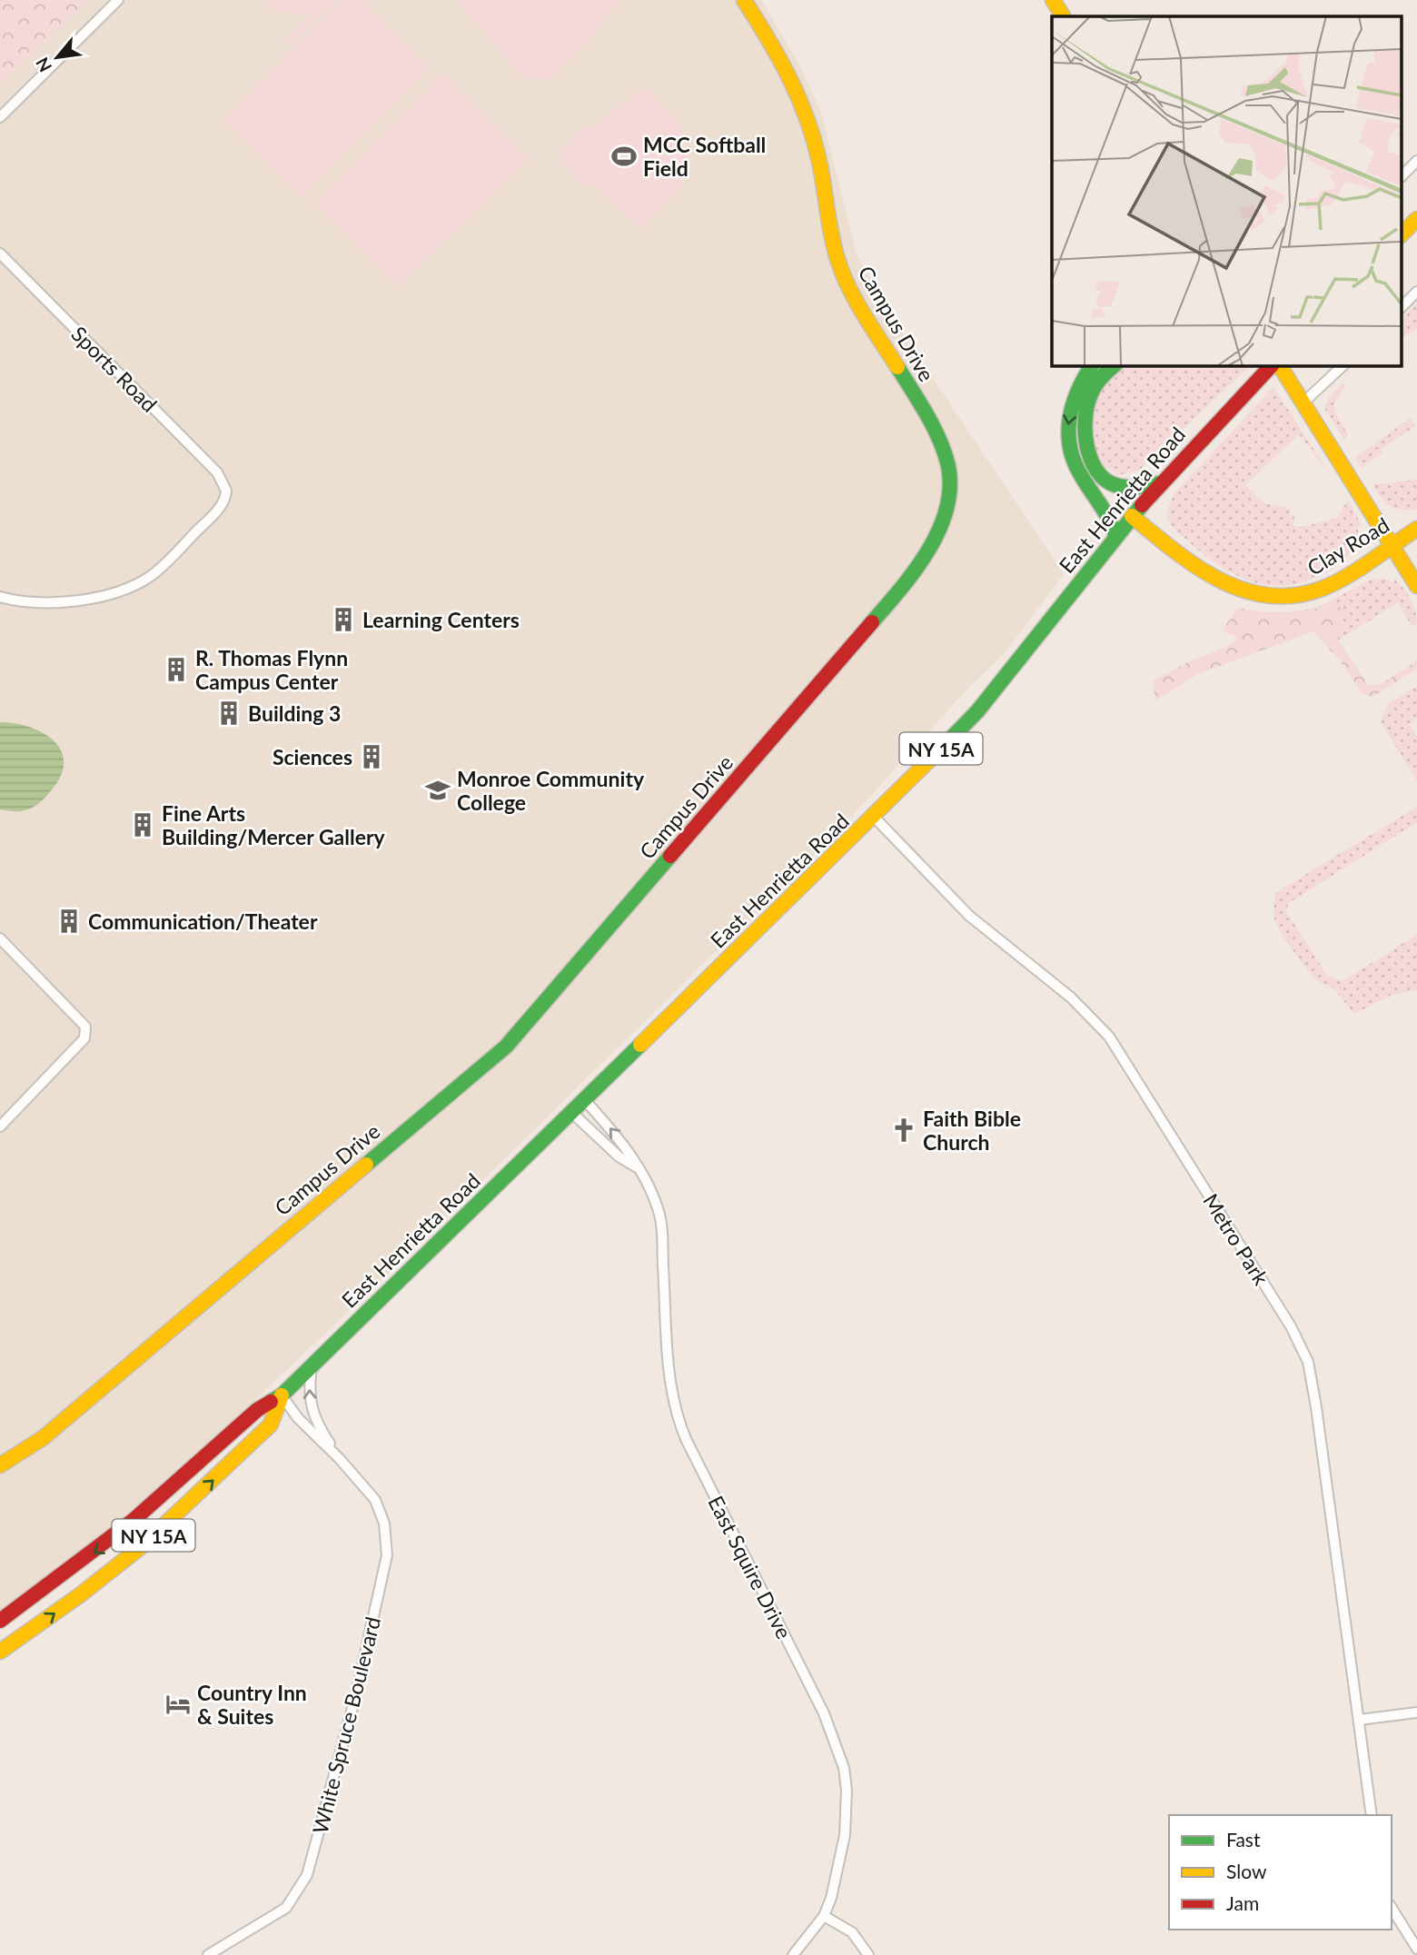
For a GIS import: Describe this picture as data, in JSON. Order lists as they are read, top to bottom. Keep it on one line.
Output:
{"streets":{"main road":["Campus Drive","East Henrietta Road","Clay Road","NY 15A"],"street":["Sports Road","Metro Park","East Squire Drive","White Spruce Boulevard"]},"crossings":[["East Henrietta Road","Clay Road"],["East Henrietta Road","Metro Park"],["East Henrietta Road","East Squire Drive"],["East Henrietta Road","White Spruce Boulevard"]],"places":{"sports":["MCC Softball Field"],"building":["Learning Centers","R. Thomas Flynn Campus Center","Building 3","Sciences","Fine Arts Building/Mercer Gallery","Communication/Theater"],"school or university":["Monroe Community College"],"church":["Faith Bible Church"],"hotel":["Country Inn & Suites"]},"legend":["Fast","Slow","Jam"],"north":"bottom left"}
